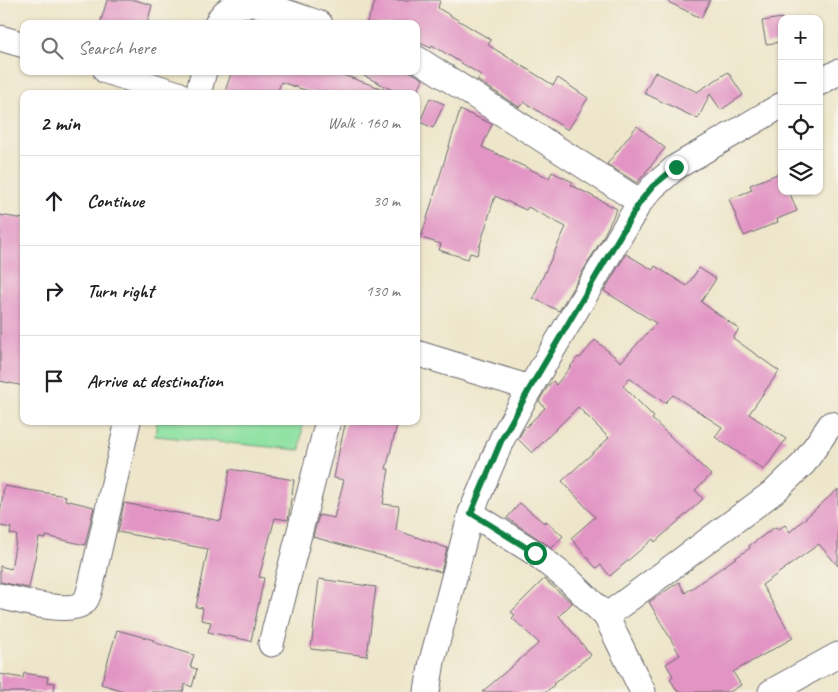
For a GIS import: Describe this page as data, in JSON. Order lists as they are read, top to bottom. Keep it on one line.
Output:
{"page":{"map_buttons":["+","−"],"search":"Search here","heading":["2 min","Walk · 160 m"],"list":[["Continue","30 m"],["Turn right","130 m"],"Arrive at destination"]}}
